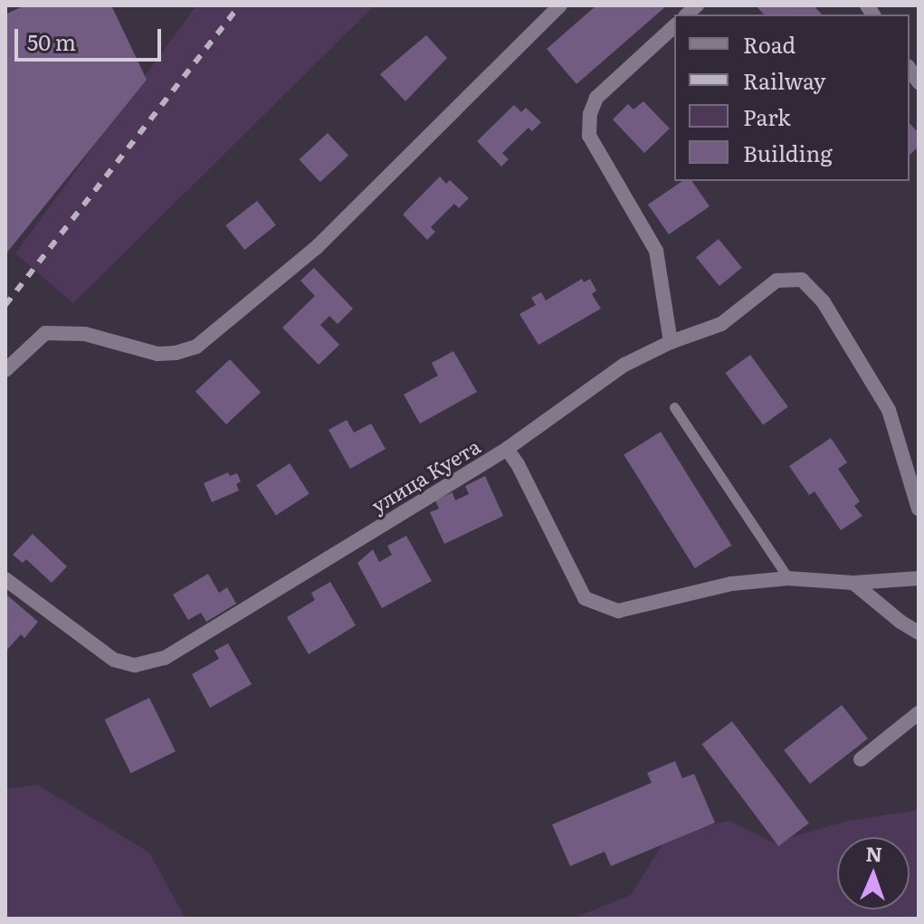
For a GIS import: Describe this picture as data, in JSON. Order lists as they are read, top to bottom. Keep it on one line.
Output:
{"streets":{"street":["улица Куета"]},"legend":["Road","Railway","Park","Building"],"scale_bar":"50 m","north":"top"}
